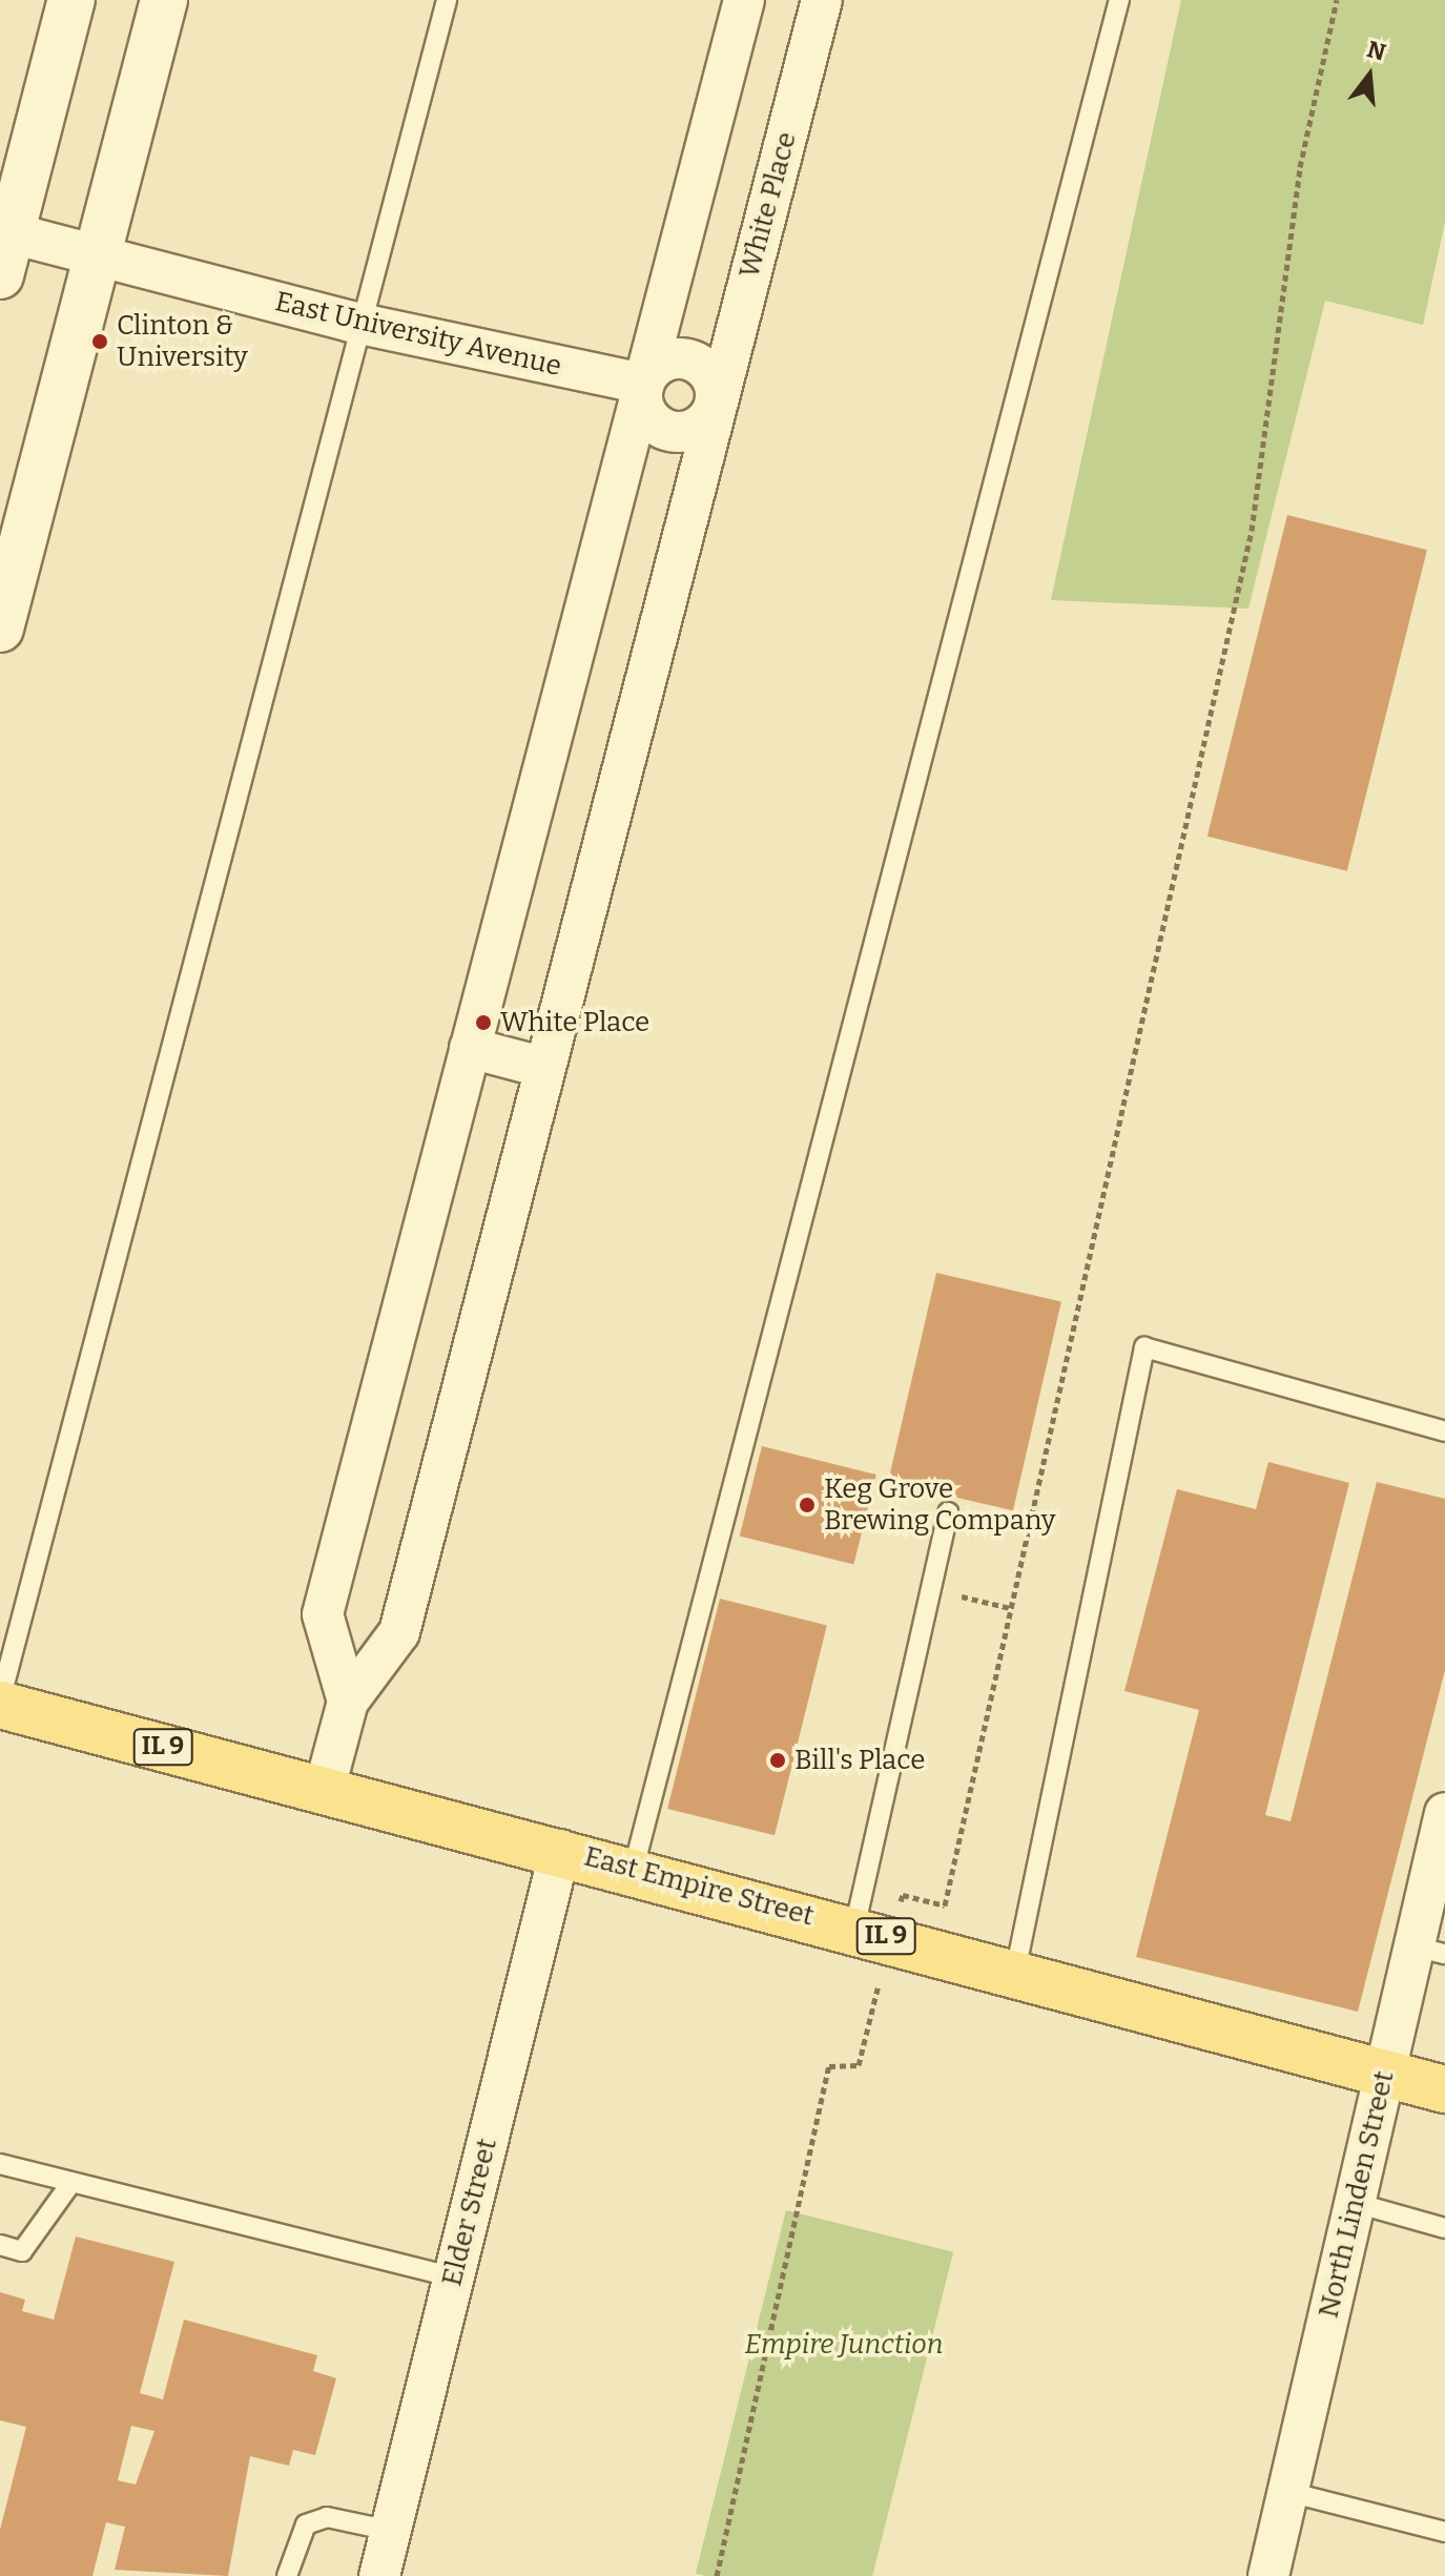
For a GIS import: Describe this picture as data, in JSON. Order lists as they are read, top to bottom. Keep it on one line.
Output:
{"streets":{"main road":["IL 9","East Empire Street"],"street":["White Place","East University Avenue","North Linden Street","Elder Street"]},"crossings":[["White Place","East University Avenue"],["White Place","East Empire Street"],["East Empire Street","North Linden Street"],["East Empire Street","Elder Street"]],"parks":["Empire Junction"],"places":["Clinton & University","White Place","Keg Grove Brewing Company","Bill's Place"],"north":"top"}
